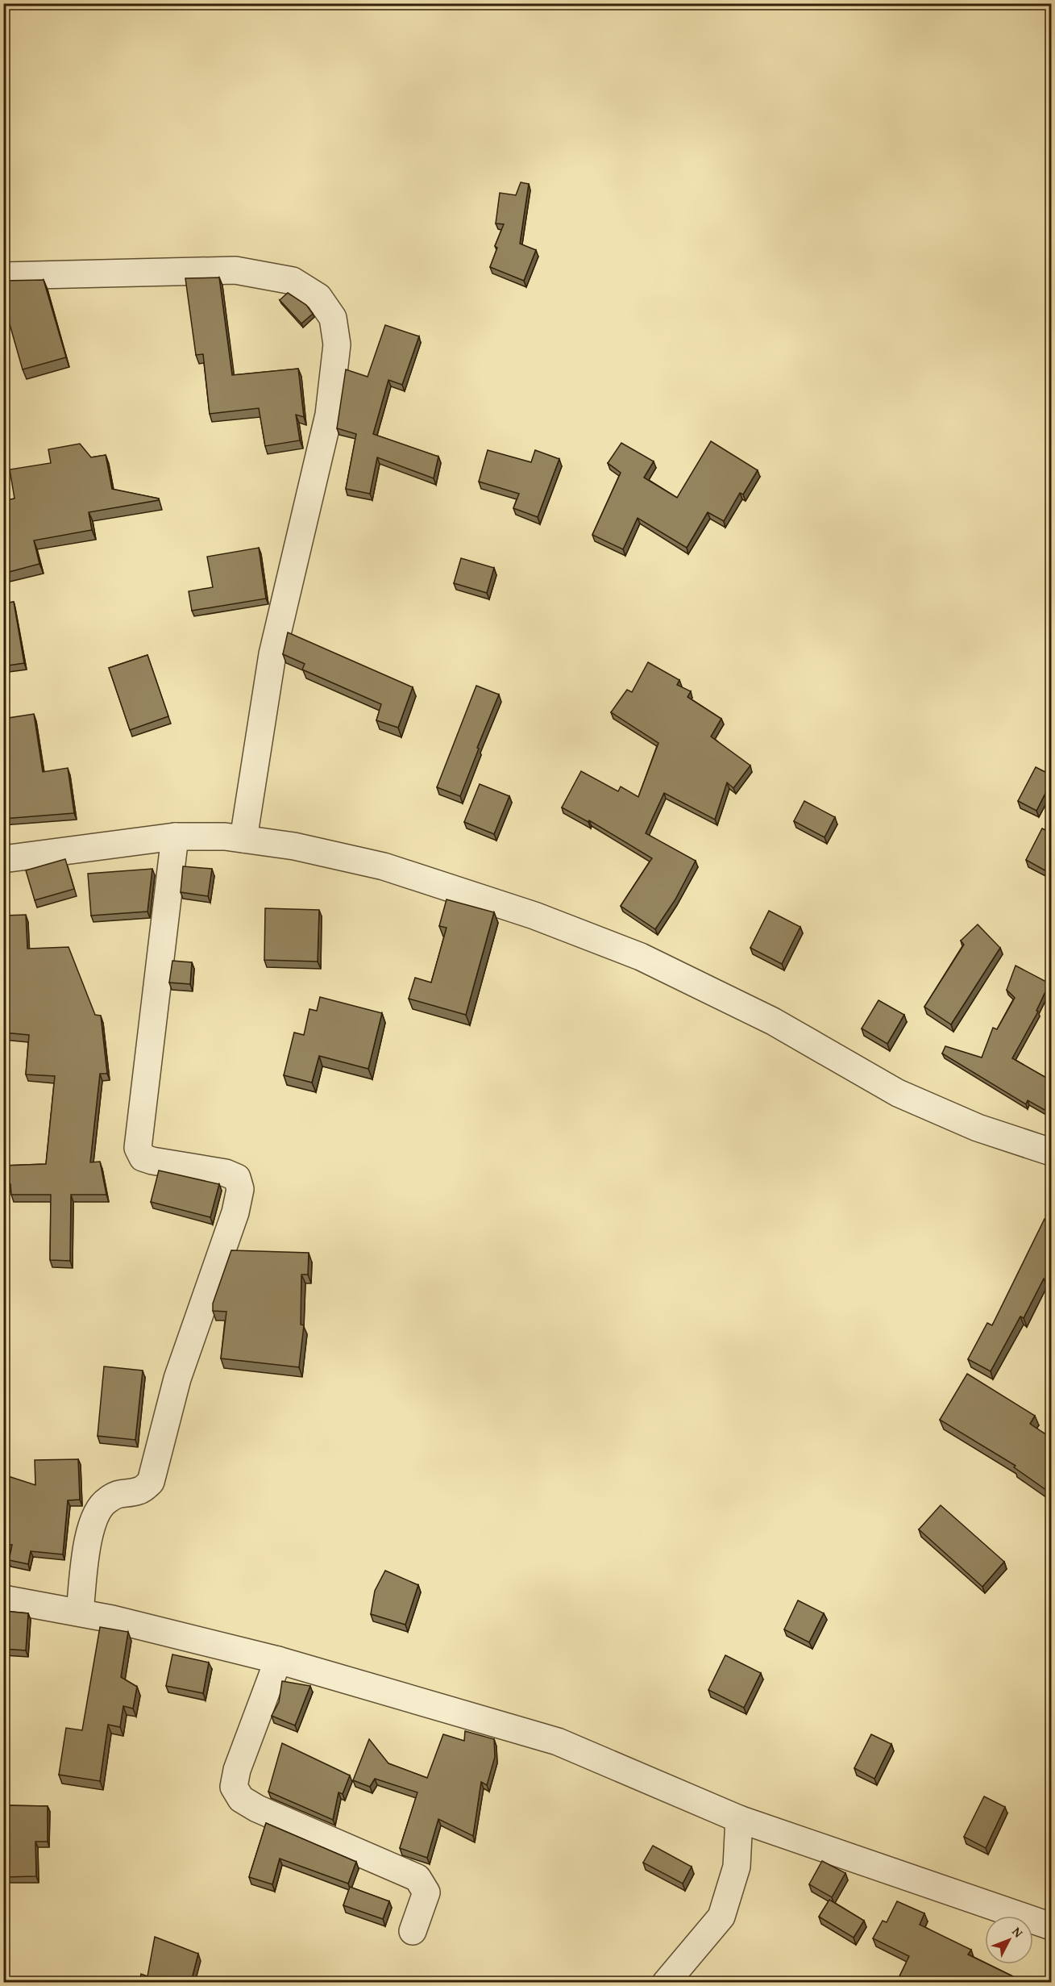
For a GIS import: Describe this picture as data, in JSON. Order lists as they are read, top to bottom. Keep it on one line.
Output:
{"north":"top right"}
